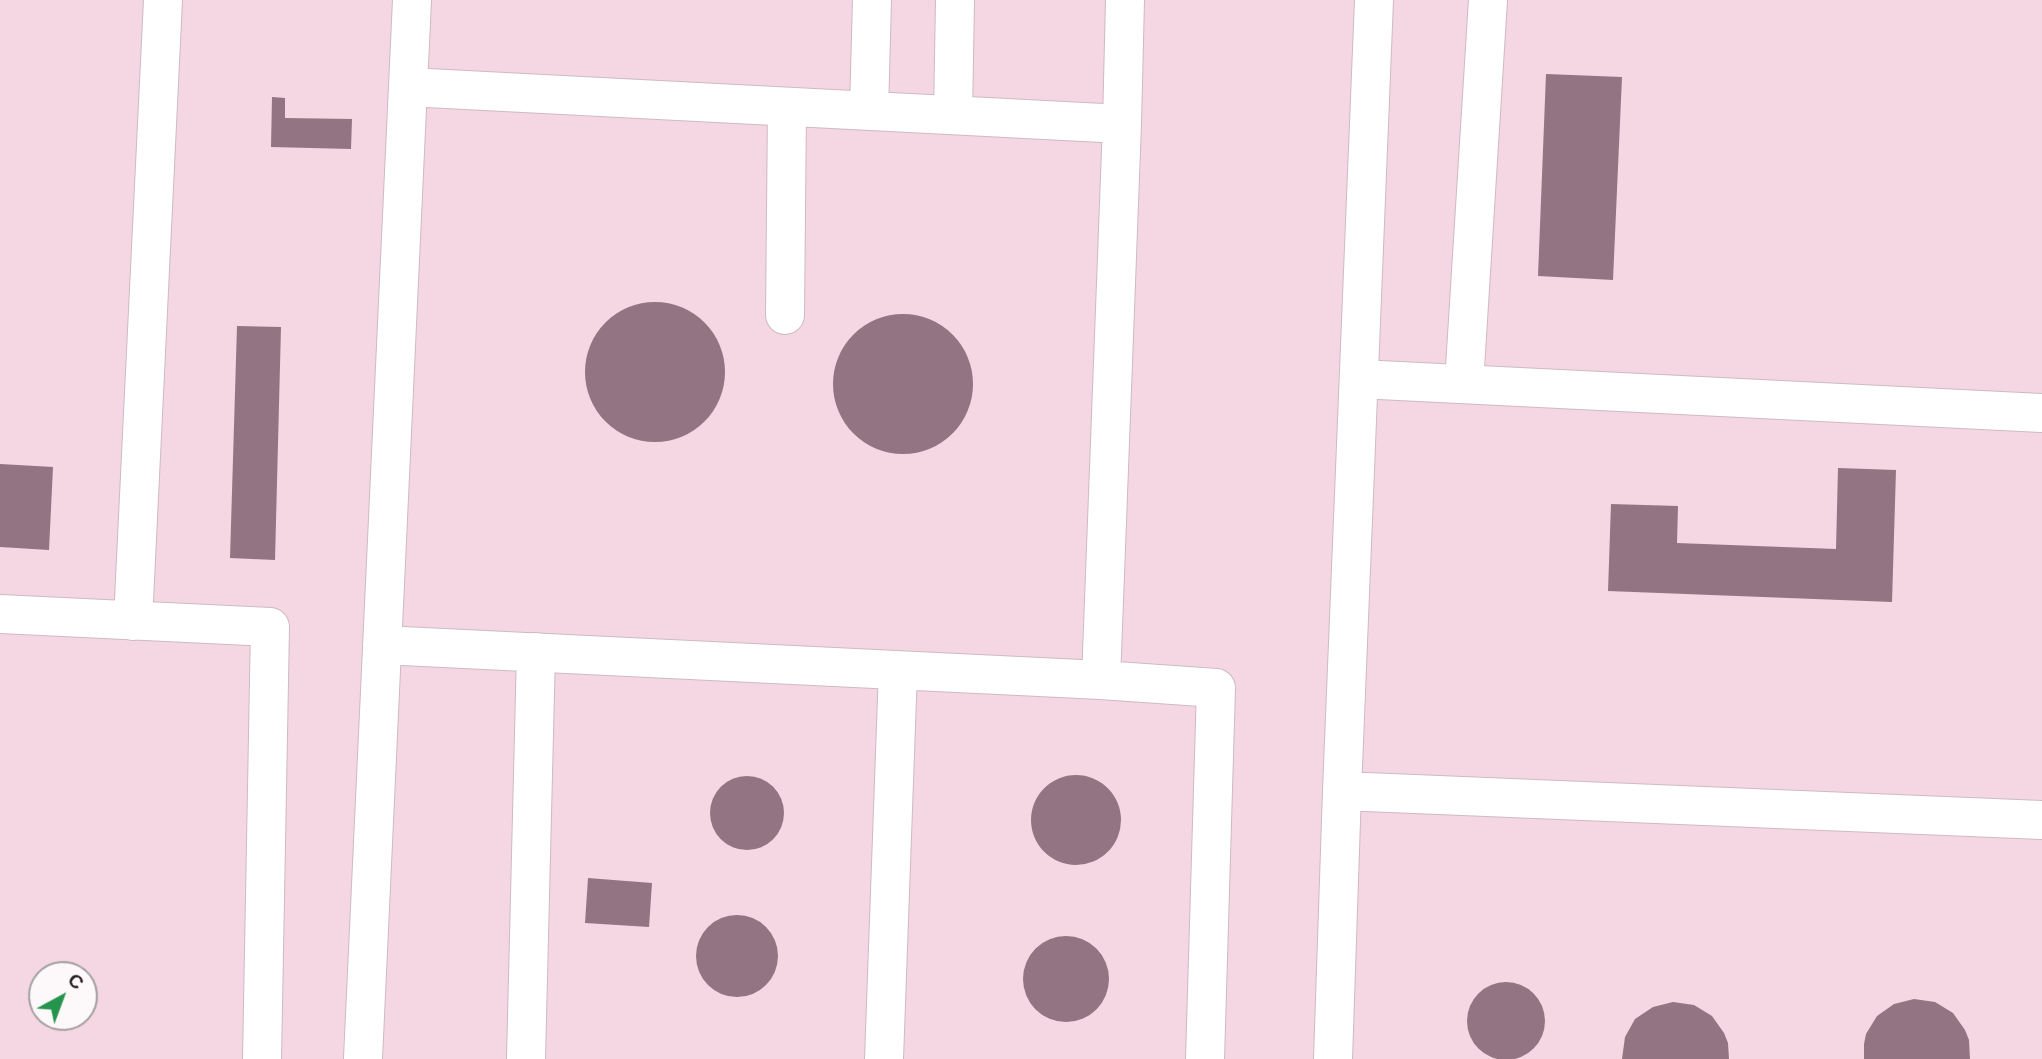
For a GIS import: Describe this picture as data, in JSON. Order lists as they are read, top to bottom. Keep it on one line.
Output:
{"north":"top right"}
